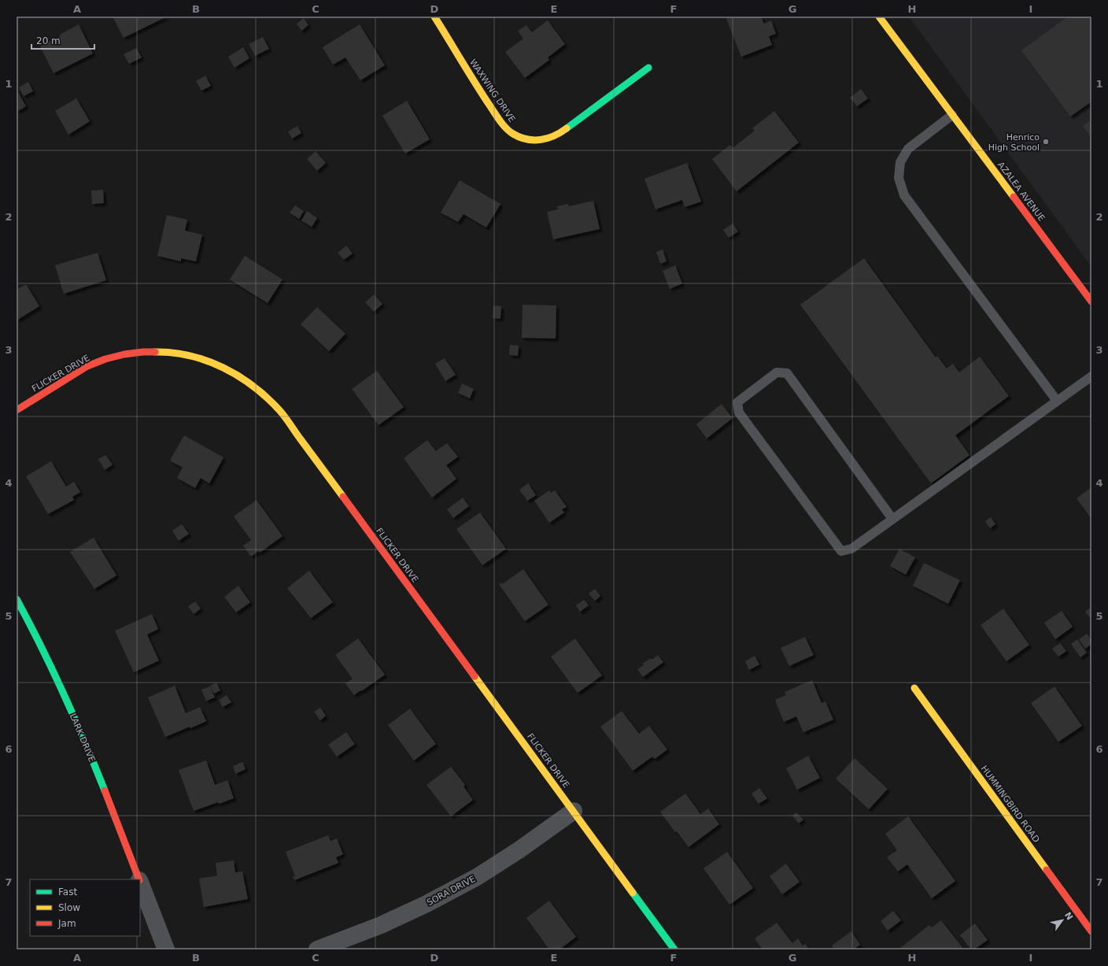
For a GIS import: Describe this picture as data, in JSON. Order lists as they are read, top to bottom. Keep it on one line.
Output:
{"streets":{"street":["WAXWING DRIVE","AZALEA AVENUE","FLICKER DRIVE","LARK DRIVE","HUMMINGBIRD ROAD","SORA DRIVE"]},"crossings":[["FLICKER DRIVE","SORA DRIVE"]],"places":["Henrico High School"],"legend":["Fast","Slow","Jam"],"scale_bar":"20 m","north":"top right","grid":{"columns":["A","B","C","D","E","F","G","H","I"],"rows":["1","2","3","4","5","6","7"]}}
